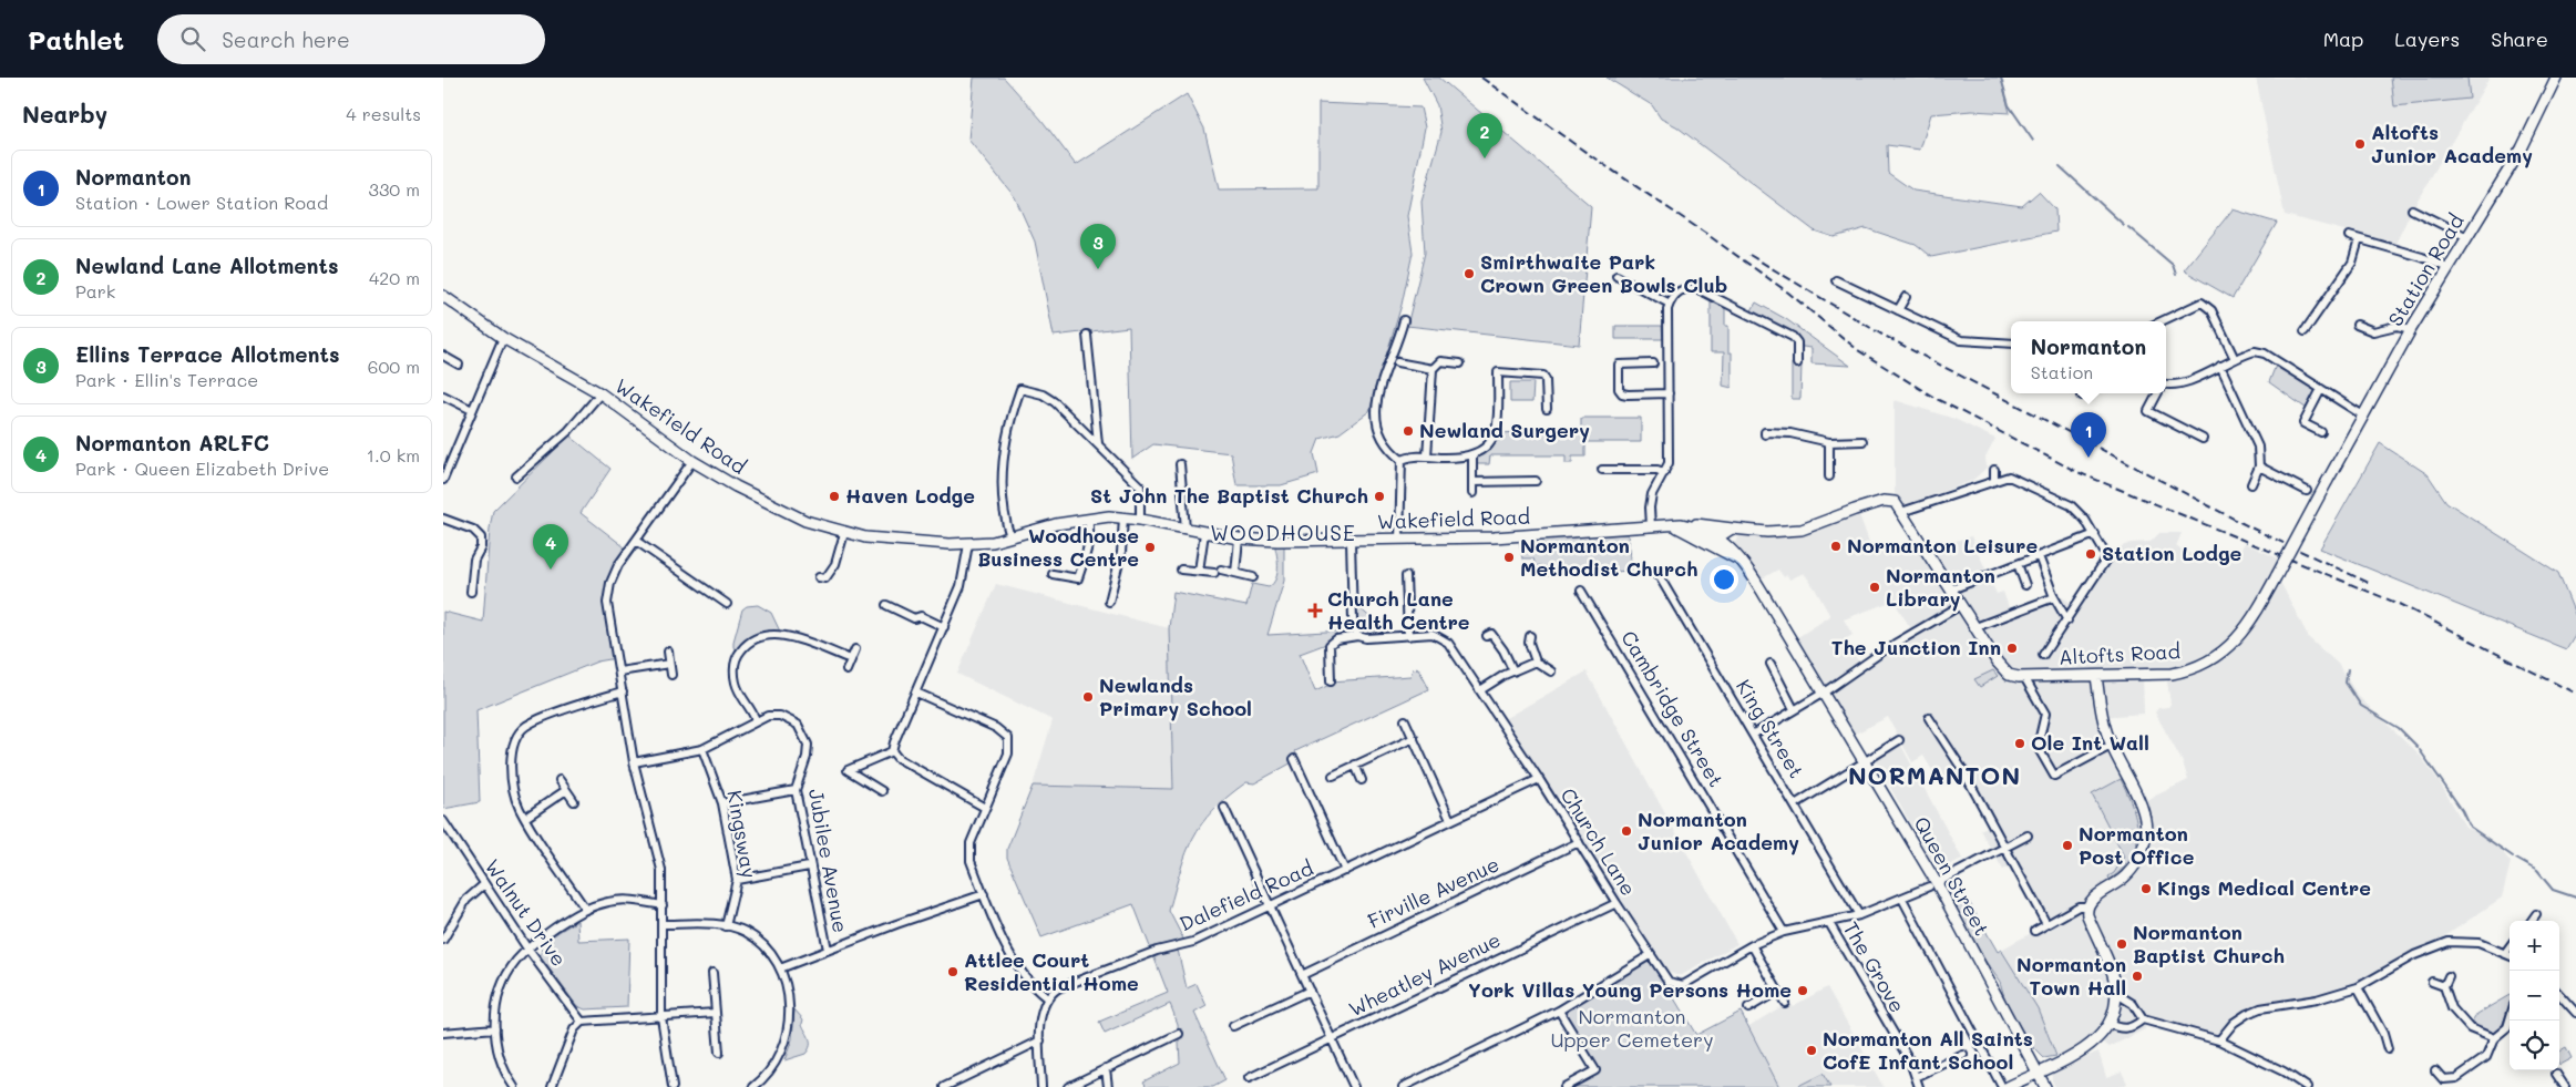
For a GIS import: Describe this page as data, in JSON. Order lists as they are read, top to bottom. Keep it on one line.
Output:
{"streets":{"street":["Station Road","Wakefield Road","Altofts Road","Cambridge Street","King Street","Kingsway","Church Lane","Jubilee Avenue","Queen Street","Firville Avenue","Dalefield Road","Walnut Drive","The Grove","Wheatley Avenue"]},"crossings":[["Station Road","Altofts Road"],["Wakefield Road","Queen Street"],["Cambridge Street","Church Lane"],["King Street","Church Lane"],["Kingsway","Jubilee Avenue"],["Church Lane","Queen Street"],["Church Lane","Firville Avenue"],["Church Lane","Dalefield Road"],["Church Lane","The Grove"],["Church Lane","Wheatley Avenue"]],"districts":["WOODHOUSE","NORMANTON"],"parks":["Normanton Upper Cemetery"],"places":{"other":["Altofts Junior Academy","Smirthwaite Park Crown Green Bowls Club","Newland Surgery","Haven Lodge","St John The Baptist Church","Normanton Leisure","Woodhouse Business Centre","Station Lodge","Normanton Methodist Church","Normanton Library","The Junction Inn","Newlands Primary School","Ole Int Wall","Normanton Junior Academy","Normanton Post Office","Kings Medical Centre","Normanton Baptist Church","Attlee Court Residential Home","Normanton Town Hall","York Villas Young Persons Home","Normanton All Saints CofE Infant School"],"health":["Church Lane Health Centre"]},"page":{"header":"Pathlet","search":"Search here","nav":["Map","Layers","Share"],"heading":["Nearby","4 results"],"pins":["2","3","1","4"],"list":[{"mark":"1","name":"Normanton","note":"Station · Lower Station Road","value":"330 m"},{"mark":"2","name":"Newland Lane Allotments","note":"Park","value":"420 m"},{"mark":"3","name":"Ellins Terrace Allotments","note":"Park · Ellin's Terrace","value":"600 m"},{"mark":"4","name":"Normanton ARLFC","note":"Park · Queen Elizabeth Drive","value":"1.0 km"}],"popup":["Normanton","Station"],"map_buttons":["+","−"]}}
